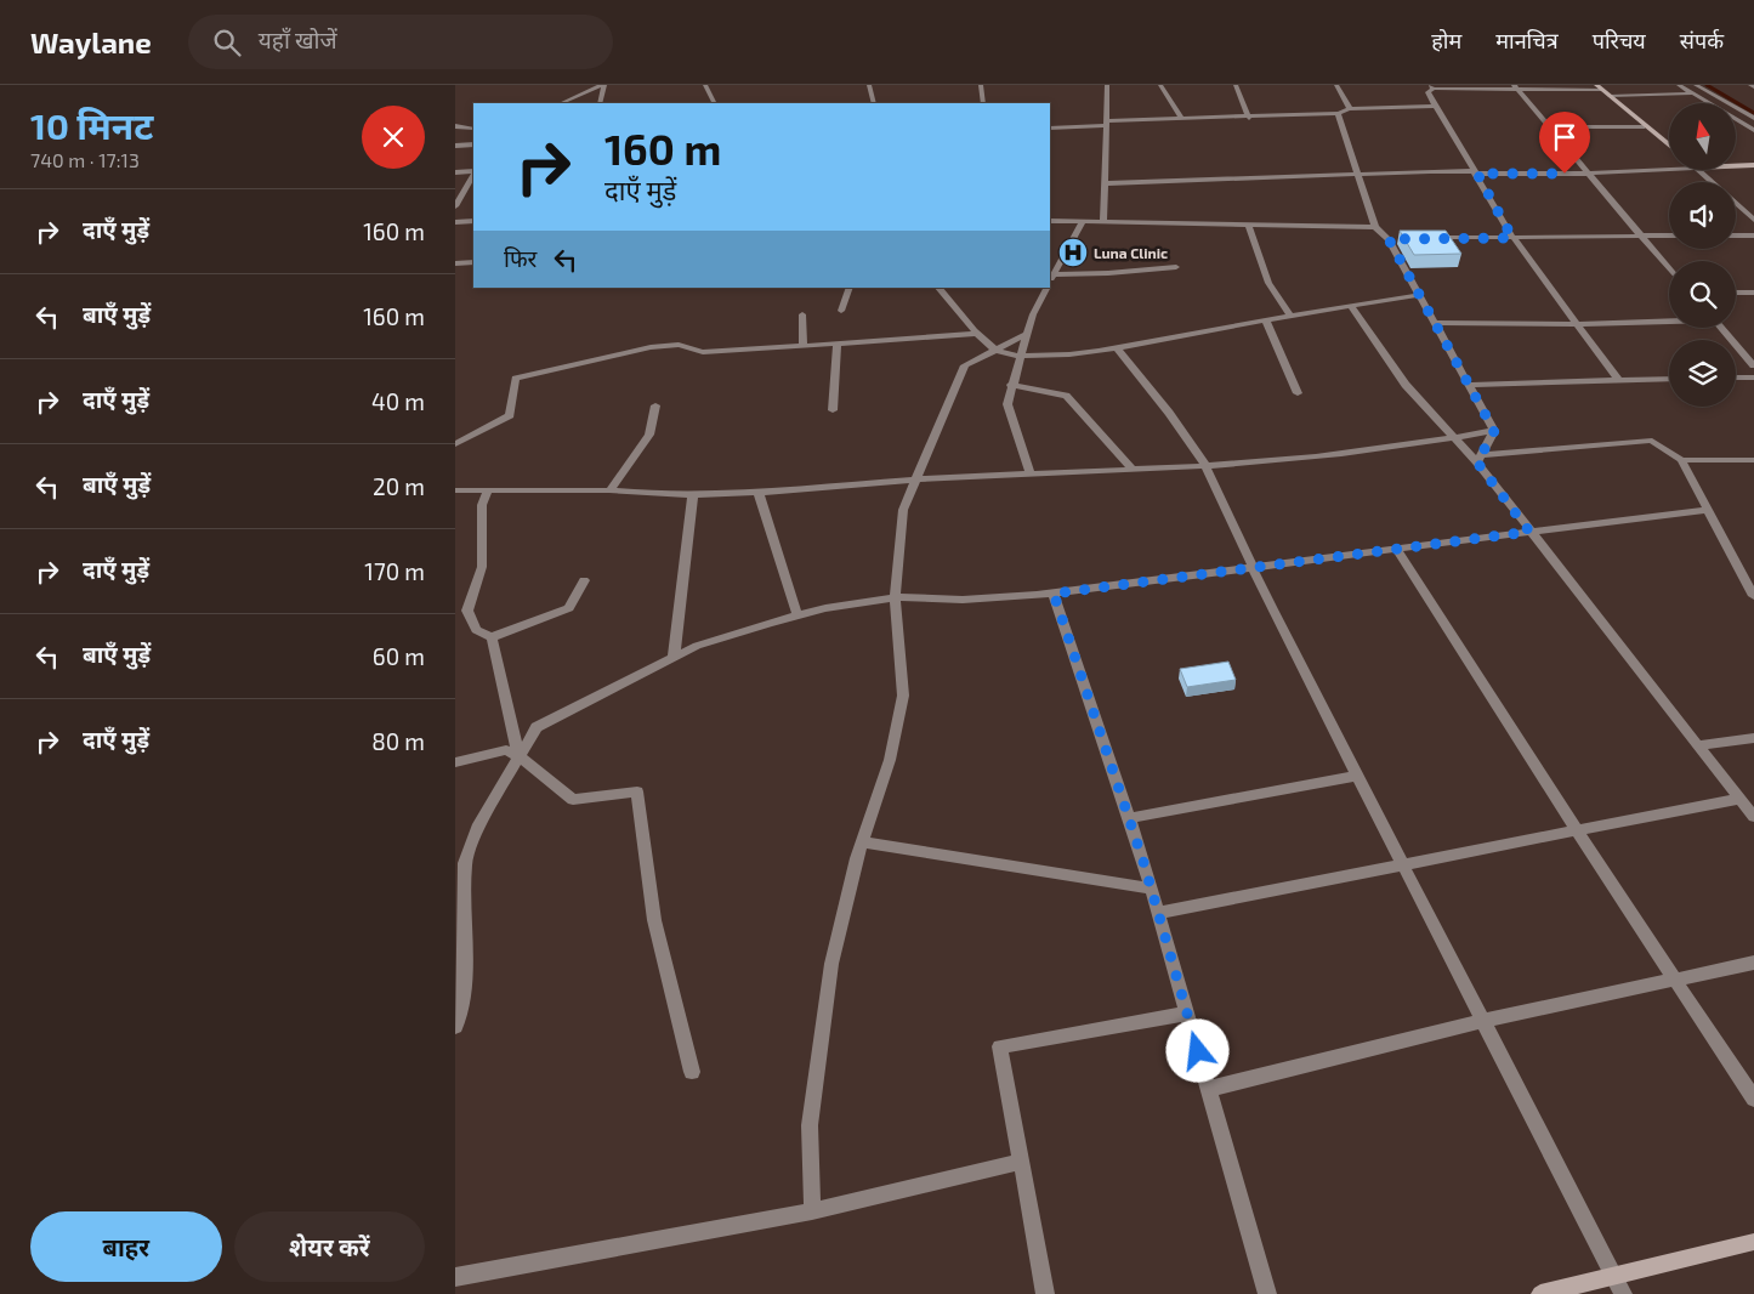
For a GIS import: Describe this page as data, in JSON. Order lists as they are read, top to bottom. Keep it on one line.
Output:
{"places":{"hospital":["Luna Clinic"]},"north":"top","page":{"header":"Waylane","search":"यहाँ खोजें","nav":["होम","मानचित्र","परिचय","संपर्क"],"heading":["10 मिनट","740 m · 17:13"],"turn":["160 m","दाएँ मुड़ें"],"list":[{"name":"दाएँ मुड़ें","value":"160 m"},{"name":"बाएँ मुड़ें","value":"160 m"},{"name":"दाएँ मुड़ें","value":"40 m"},{"name":"बाएँ मुड़ें","value":"20 m"},{"name":"दाएँ मुड़ें","value":"170 m"},{"name":"बाएँ मुड़ें","value":"60 m"},{"name":"दाएँ मुड़ें","value":"80 m"}],"then":"फिर","buttons":["बाहर","शेयर करें"]}}
